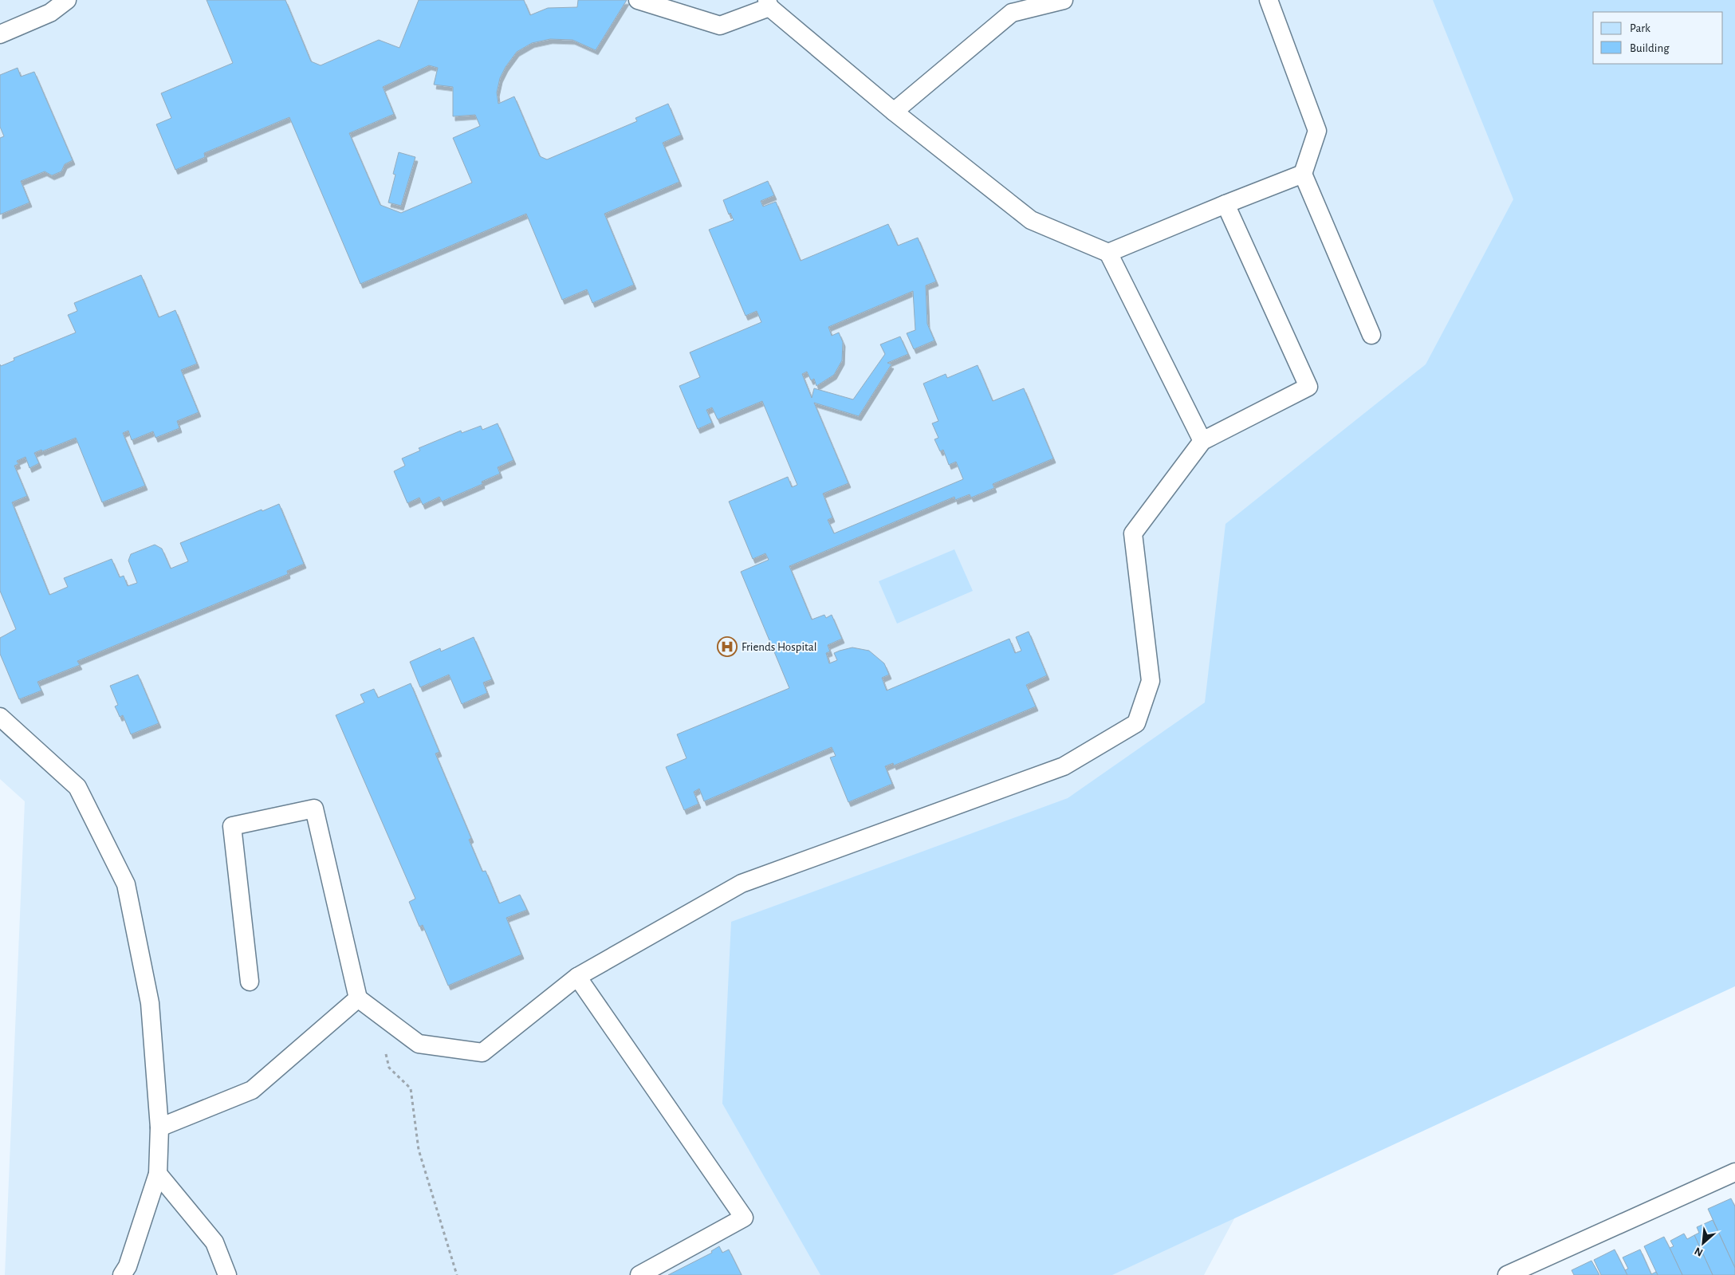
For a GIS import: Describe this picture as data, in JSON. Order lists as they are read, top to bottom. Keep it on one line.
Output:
{"places":{"hospital":["Friends Hospital"]},"legend":["Park","Building"],"north":"bottom left"}
